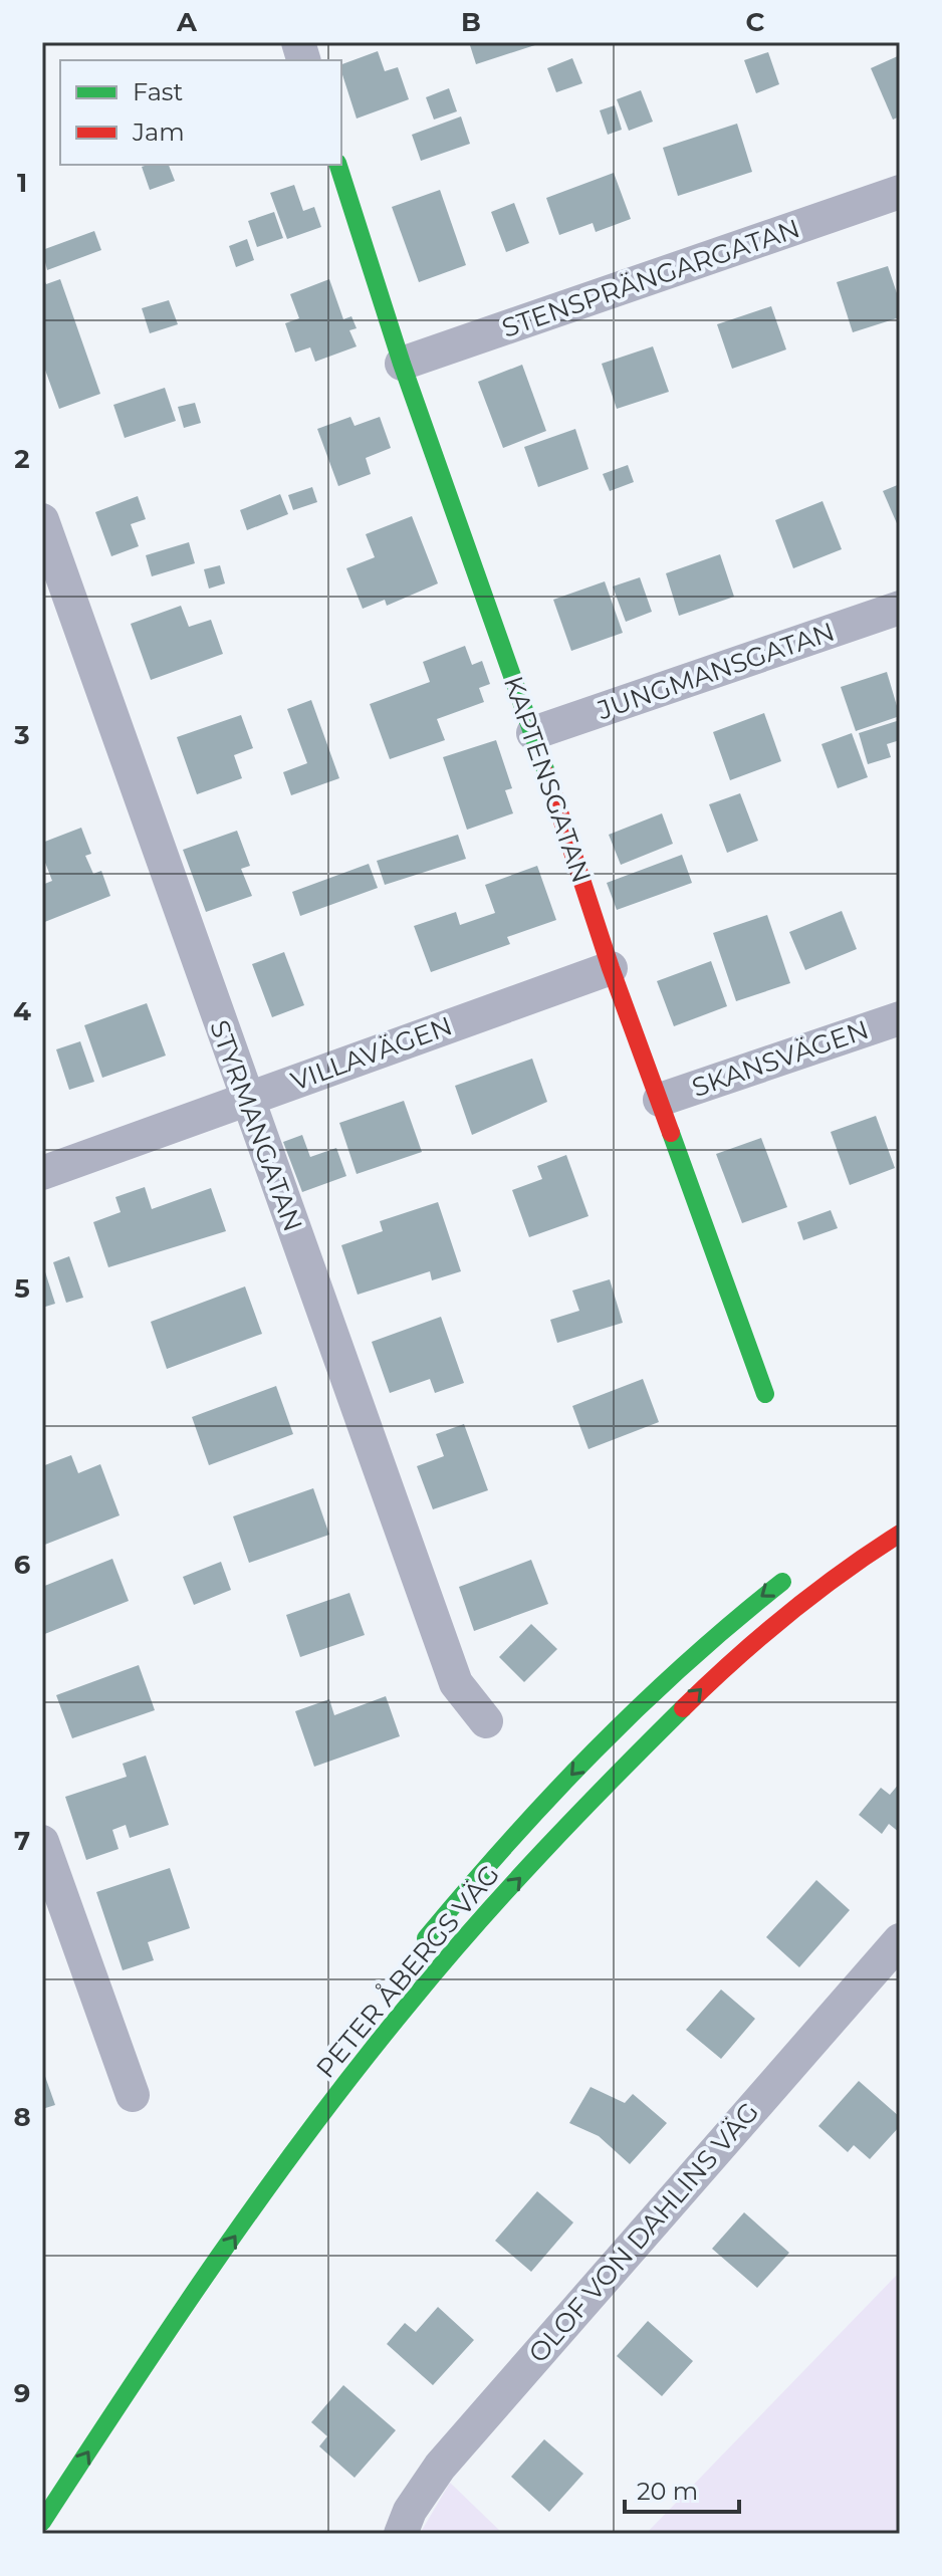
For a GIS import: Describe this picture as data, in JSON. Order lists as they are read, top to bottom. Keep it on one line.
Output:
{"streets":{"street":["STENSPRÄNGARGATAN","JUNGMANSGATAN","KAPTENSGATAN","VILLAVÄGEN","SKANSVÄGEN","STYRMANGATAN","PETER ÅBERGS VÄG","OLOF VON DAHLINS VÄG"]},"crossings":[["STENSPRÄNGARGATAN","KAPTENSGATAN"],["JUNGMANSGATAN","KAPTENSGATAN"],["KAPTENSGATAN","VILLAVÄGEN"],["KAPTENSGATAN","SKANSVÄGEN"],["VILLAVÄGEN","STYRMANGATAN"]],"legend":["Fast","Jam"],"scale_bar":"20 m","grid":{"columns":["A","B","C"],"rows":["1","2","3","4","5","6","7","8","9"]}}
